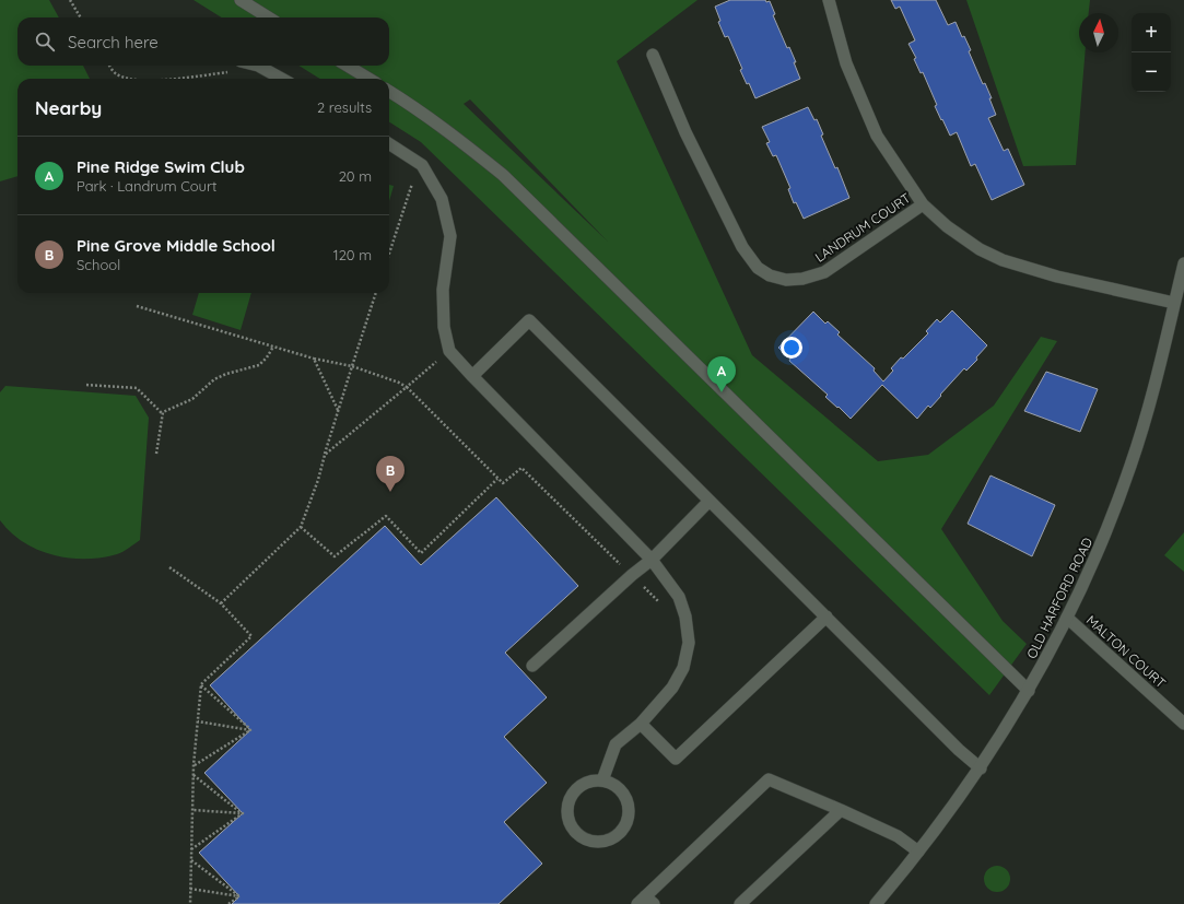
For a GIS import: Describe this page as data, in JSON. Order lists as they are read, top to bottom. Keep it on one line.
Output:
{"streets":{"street":["LANDRUM COURT","OLD HARFORD ROAD","MALTON COURT"]},"crossings":[["LANDRUM COURT","OLD HARFORD ROAD"],["OLD HARFORD ROAD","MALTON COURT"]],"north":"top","page":{"map_buttons":["+","−"],"search":"Search here","heading":["Nearby","2 results"],"list":[{"mark":"A","name":"Pine Ridge Swim Club","note":"Park · Landrum Court","value":"20 m"},{"mark":"B","name":"Pine Grove Middle School","note":"School","value":"120 m"}],"pins":["A","B"]}}
